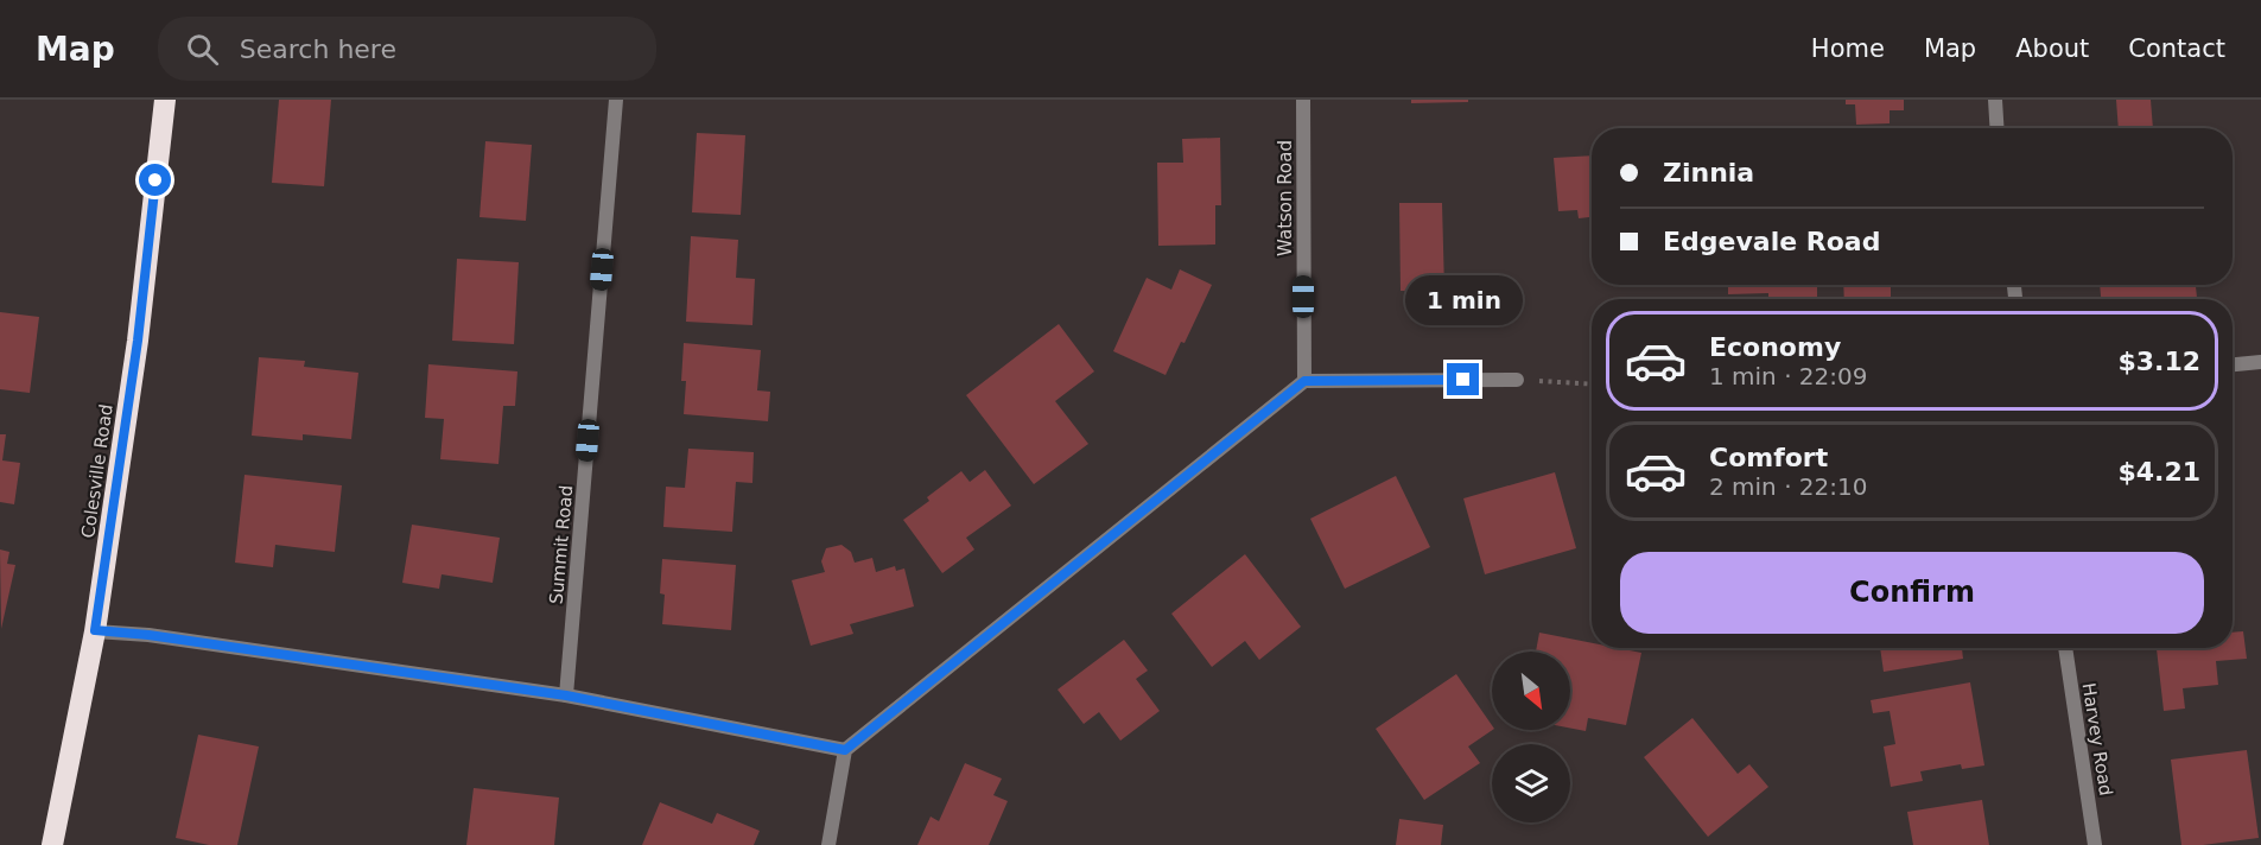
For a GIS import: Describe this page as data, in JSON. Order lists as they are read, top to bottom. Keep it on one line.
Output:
{"streets":{"highway":["Colesville Road"],"street":["Watson Road","Summit Road","Harvey Road"]},"north":"bottom right","page":{"header":"Map","search":"Search here","nav":["Home","Map","About","Contact"],"banner":["Zinnia","Edgevale Road"],"bubble":"1 min","list":[{"name":"Economy","note":"1 min · 22:09","value":"$3.12"},{"name":"Comfort","note":"2 min · 22:10","value":"$4.21"}],"buttons":"Confirm"}}
